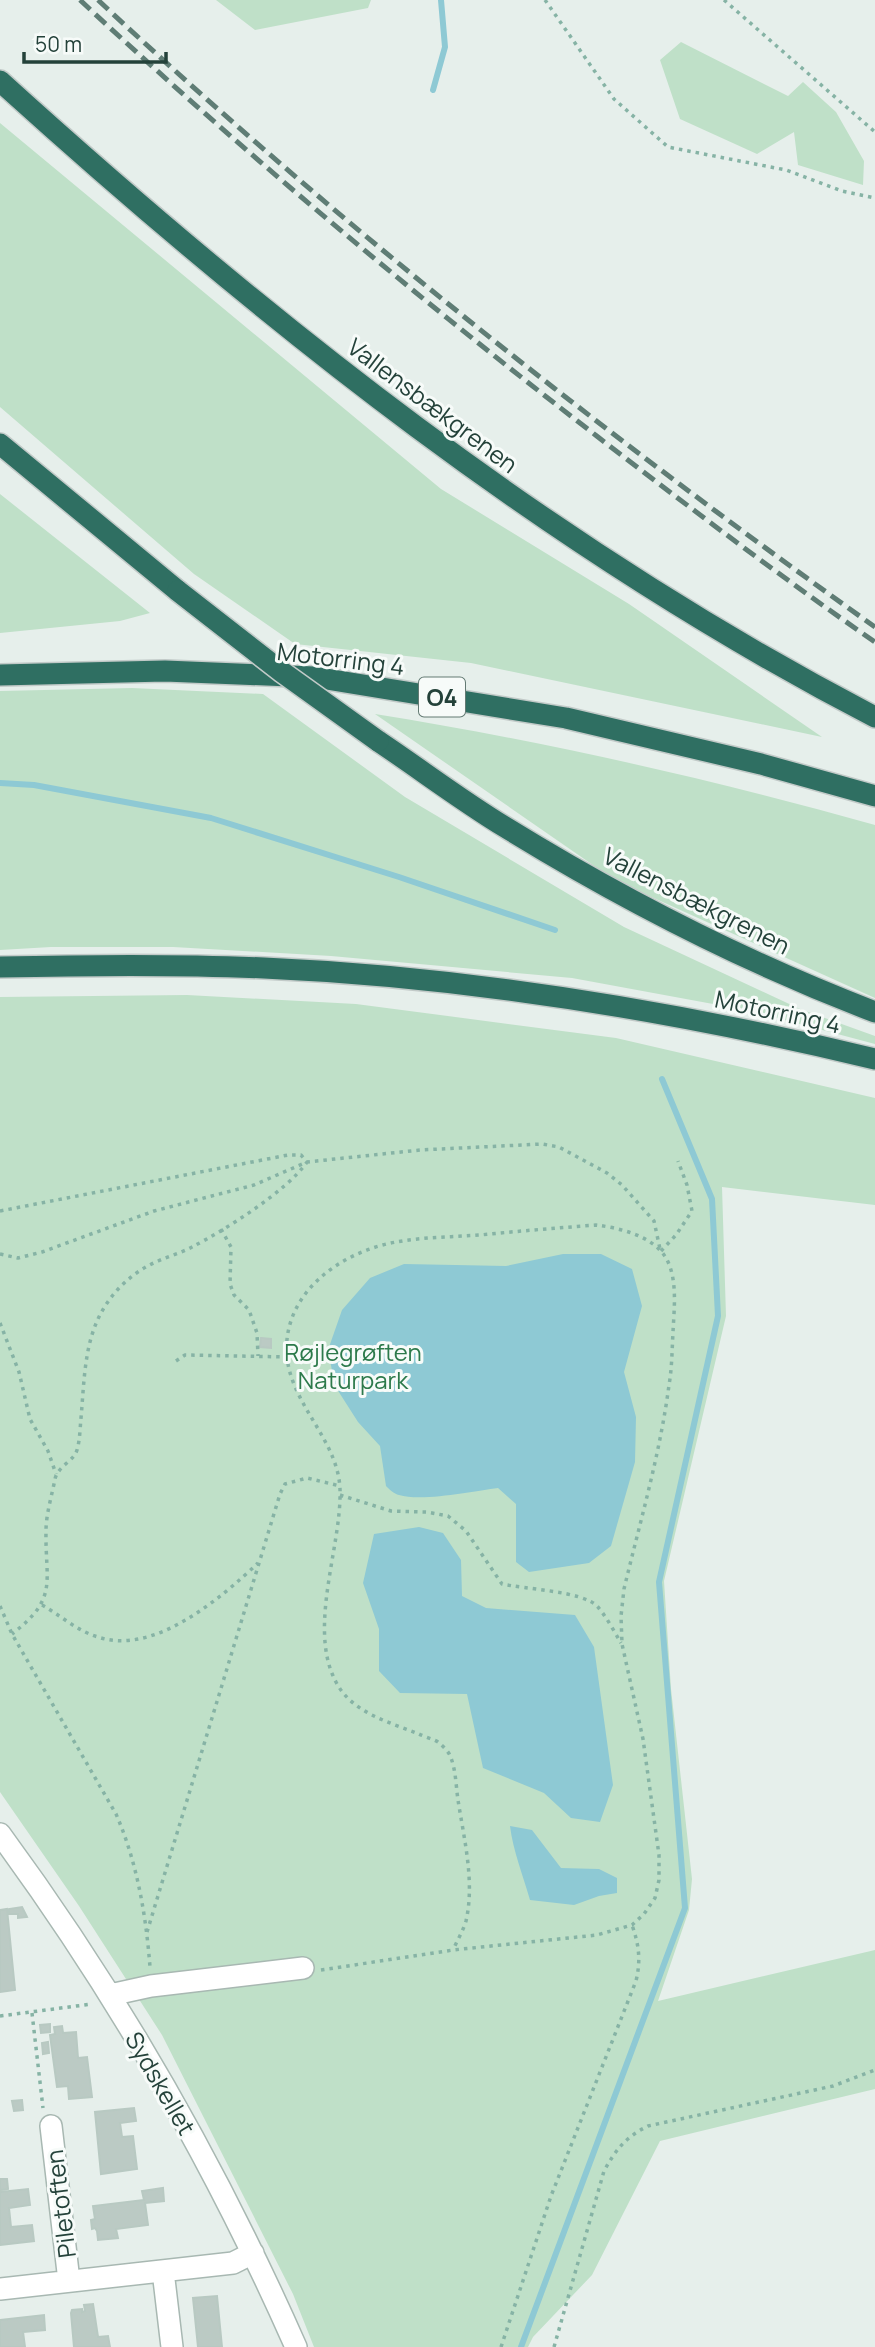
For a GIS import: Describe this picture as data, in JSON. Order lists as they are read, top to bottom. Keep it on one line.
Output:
{"streets":{"highway":["Vallensbækgrenen","Motorring 4","O4"],"street":["Sydskellet","Piletoften"]},"crossings":[["Sydskellet","Piletoften"]],"parks":["Røjlegrøften Naturpark"],"scale_bar":"50 m"}
